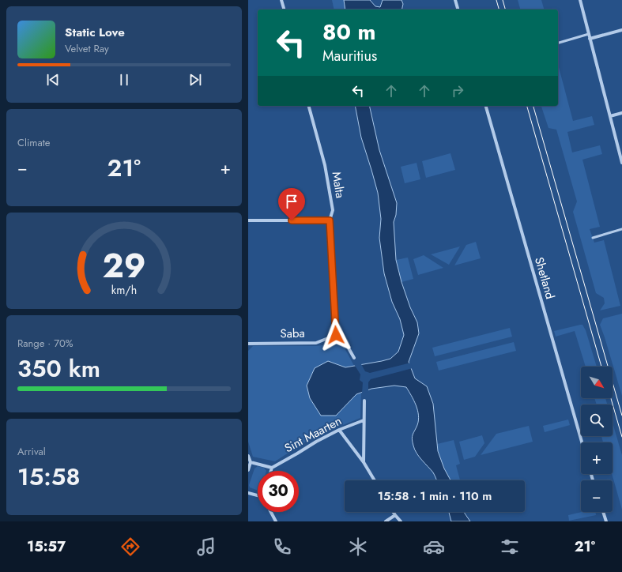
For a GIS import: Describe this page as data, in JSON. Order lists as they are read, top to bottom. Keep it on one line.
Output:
{"streets":{"street":["Malta","Shetland","Saba","Sint Maarten"]},"crossings":[["Malta","Saba"]],"north":"bottom right","page":{"turn":["80 m","Mauritius"],"song":["Static Love","Velvet Ray"],"tile":["Climate",["Range · 70%","350 km"],["Arrival","15:58"]],"heat":["−","21°","+"],"map_buttons":["+","−"],"limit":"30","trip":"15:58 · 1 min · 110 m","tabs":["15:57","21°"],"gauge":["29","km/h"]}}
